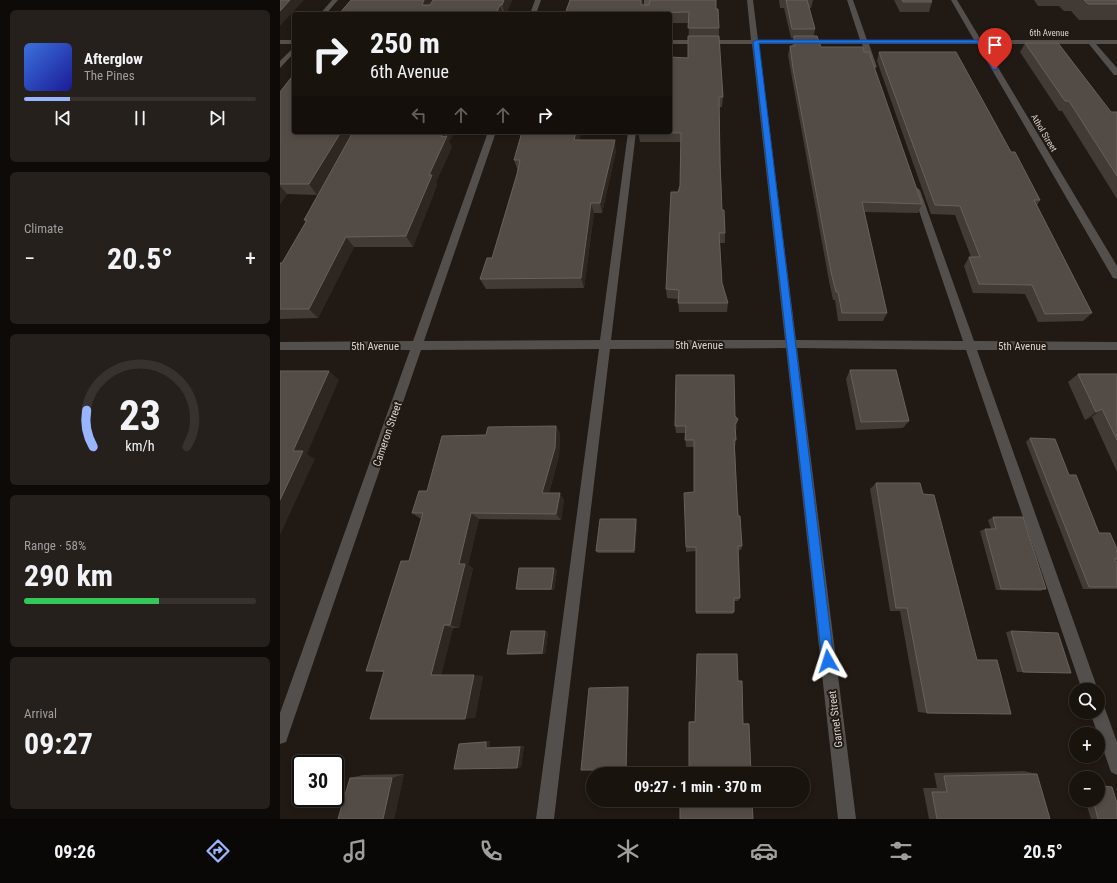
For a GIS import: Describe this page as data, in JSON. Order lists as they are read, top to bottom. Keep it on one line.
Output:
{"streets":{"street":["6th Avenue","Athol Street","5th Avenue","Cameron Street","Garnet Street"]},"crossings":[["6th Avenue","Athol Street"],["6th Avenue","Garnet Street"],["5th Avenue","Cameron Street"],["5th Avenue","Garnet Street"]],"page":{"turn":["250 m","6th Avenue"],"song":["Afterglow","The Pines"],"tile":["Climate",["Range · 58%","290 km"],["Arrival","09:27"]],"heat":["−","20.5°","+"],"map_buttons":["+","−"],"limit":"30","trip":"09:27 · 1 min · 370 m","tabs":["09:26","20.5°"],"gauge":["23","km/h"]}}
